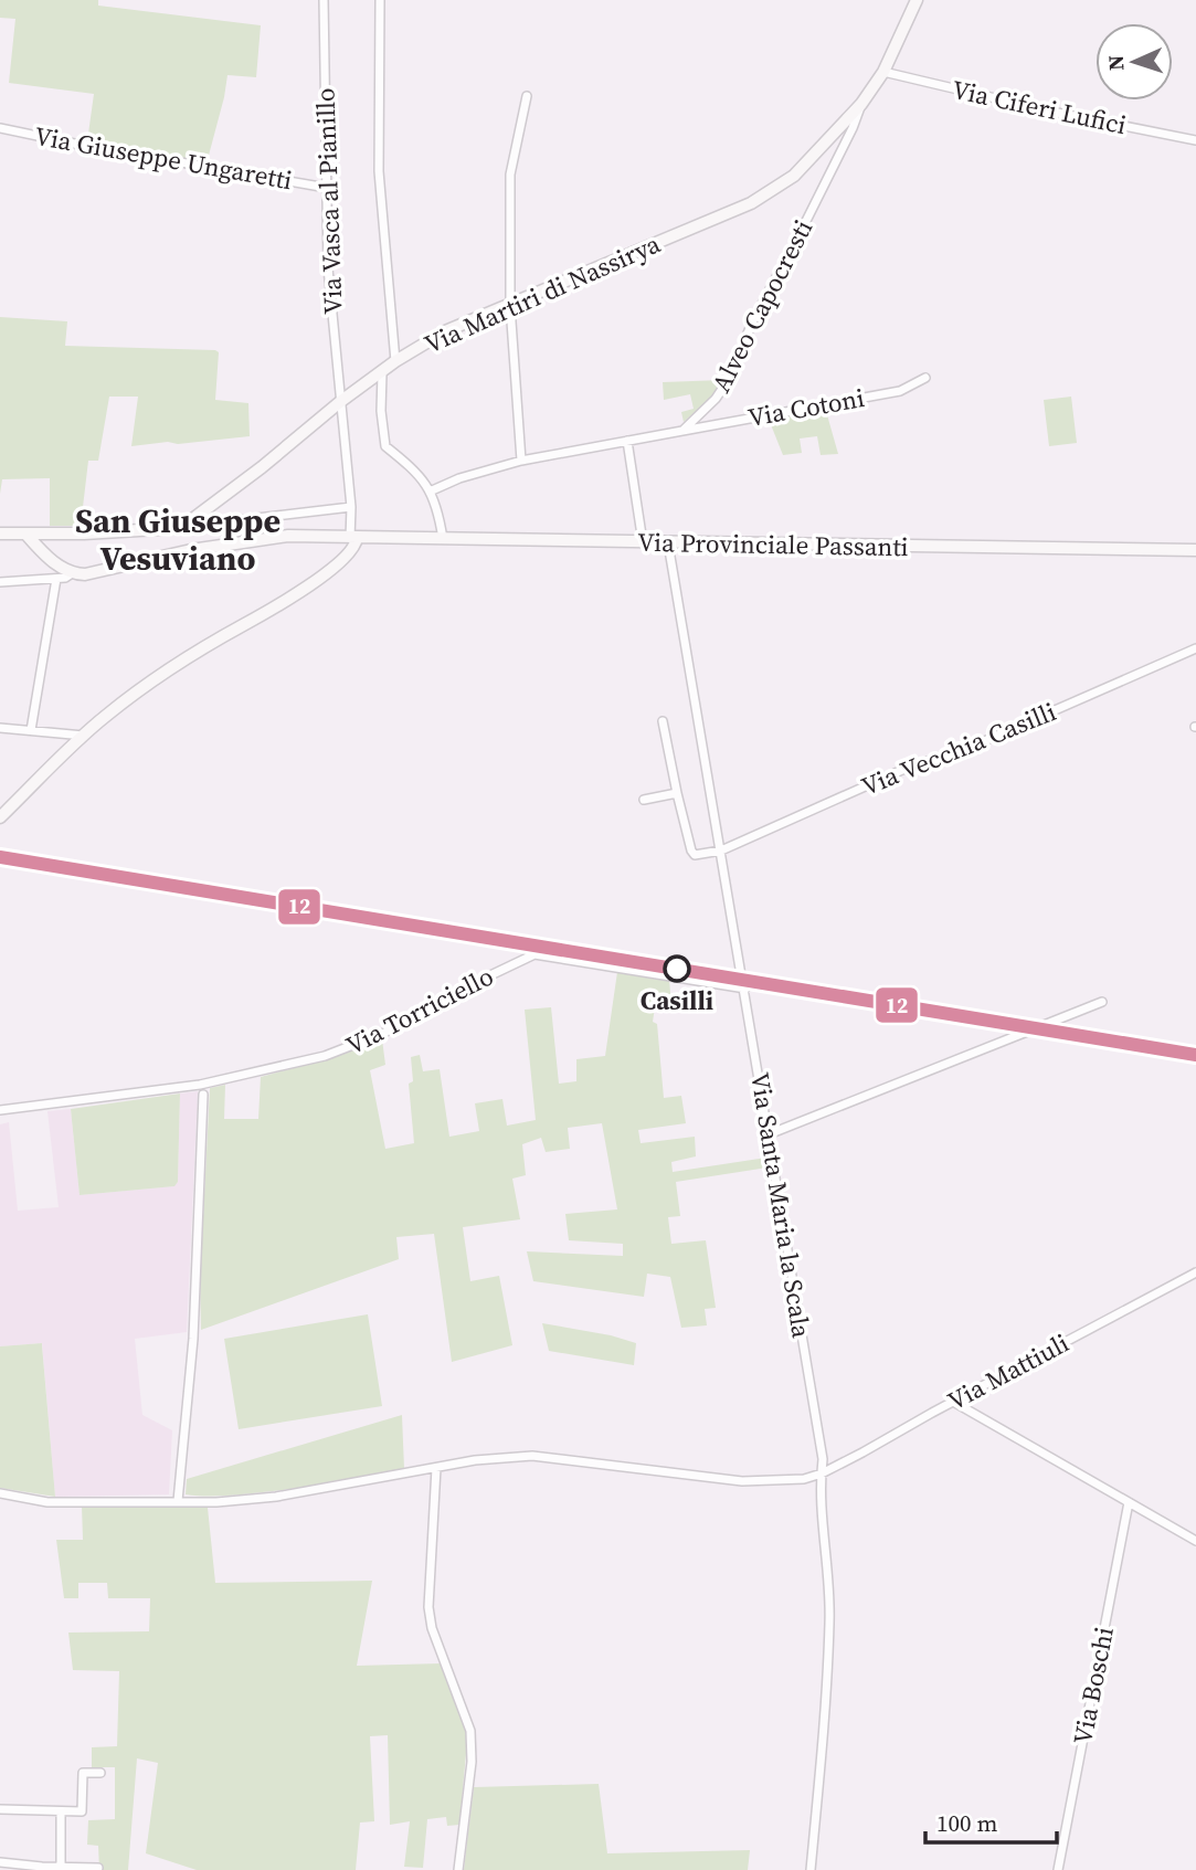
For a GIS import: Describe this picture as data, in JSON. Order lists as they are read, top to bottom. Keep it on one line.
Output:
{"streets":{"street":["Via Ciferi Lufici","Via Giuseppe Ungaretti","Via Vasca al Pianillo","Via Martiri di Nassirya","Alveo Capocresti","Via Cotoni","Via Provinciale Passanti","Via Vecchia Casilli","Via Torriciello","Via Santa Maria la Scala","Via Mattiuli","Via Boschi"]},"crossings":[["Via Ciferi Lufici","Via Martiri di Nassirya"],["Via Giuseppe Ungaretti","Via Vasca al Pianillo"],["Via Vasca al Pianillo","Via Martiri di Nassirya"],["Via Vasca al Pianillo","Via Provinciale Passanti"],["Via Martiri di Nassirya","Alveo Capocresti"],["Alveo Capocresti","Via Cotoni"],["Via Provinciale Passanti","Via Santa Maria la Scala"],["Via Vecchia Casilli","Via Santa Maria la Scala"],["Via Torriciello","Via Santa Maria la Scala"],["Via Santa Maria la Scala","Via Mattiuli"]],"districts":["San Giuseppe Vesuviano"],"places":["Casilli"],"lines":["transit line 12"],"scale_bar":"100 m","north":"left"}
